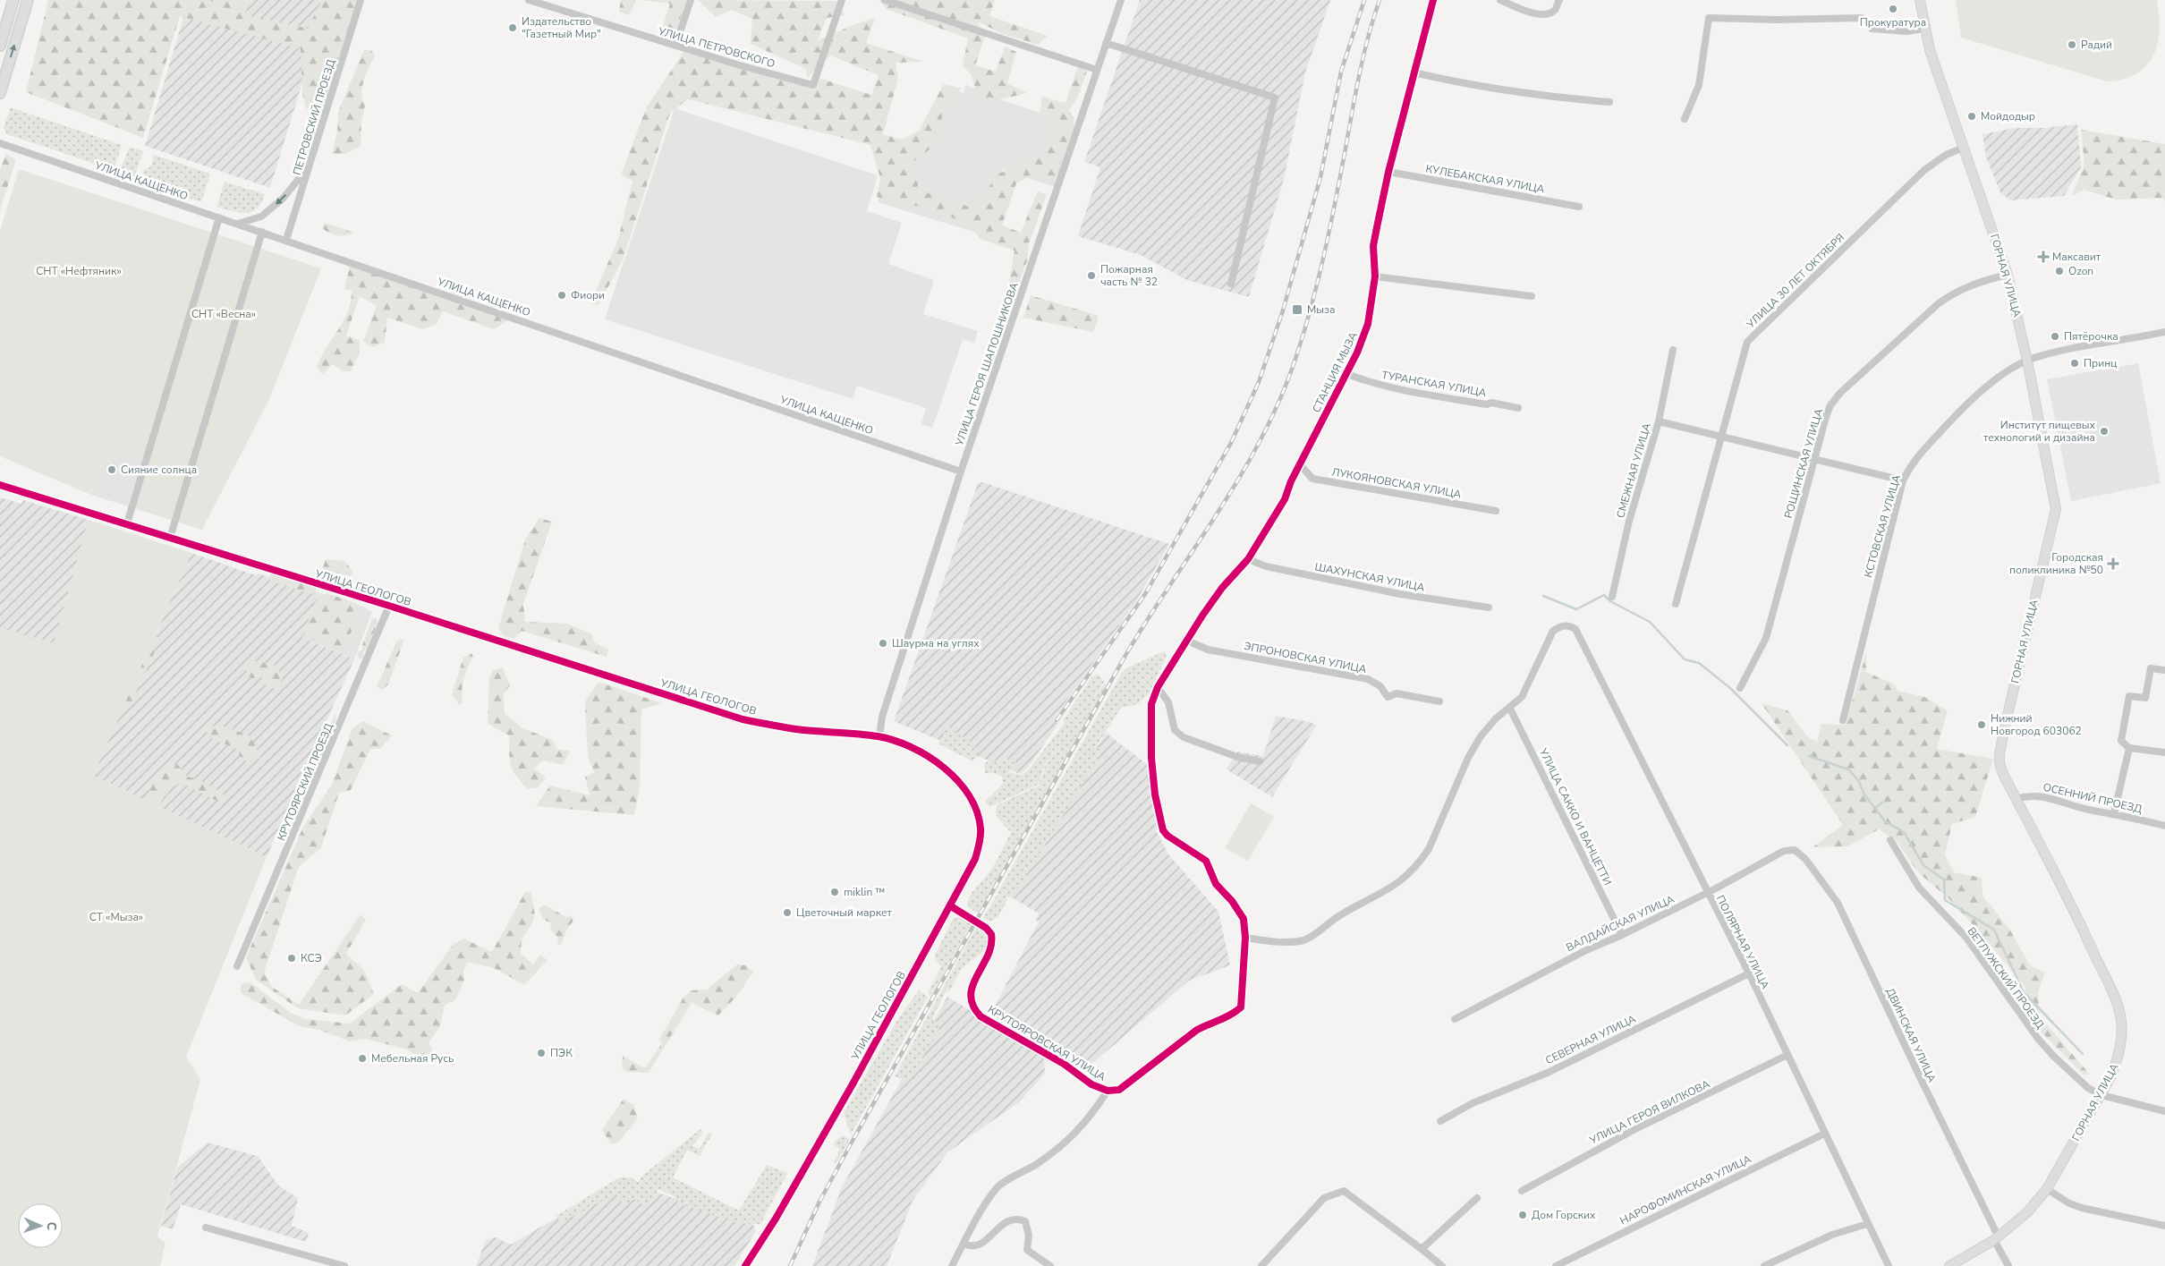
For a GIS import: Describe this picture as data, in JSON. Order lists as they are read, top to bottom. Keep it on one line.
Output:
{"streets":{"main road":["ГОРНАЯ УЛИЦА"],"street":["УЛИЦА ПЕТРОВСКОГО","ПЕТРОВСКИЙ ПРОЕЗД","КУЛЕБАКСКАЯ УЛИЦА","УЛИЦА КАЩЕНКО","УЛИЦА 30 ЛЕТ ОКТЯБРЯ","УЛИЦА ГЕРОЯ ШАПОШНИКОВА","СТАНЦИЯ МЫЗА","ТУРАНСКАЯ УЛИЦА","РОЩИНСКАЯ УЛИЦА","СМЕЖНАЯ УЛИЦА","ЛУКОЯНОВСКАЯ УЛИЦА","КСТОВСКАЯ УЛИЦА","ШАХУНСКАЯ УЛИЦА","УЛИЦА ГЕОЛОГОВ","ЭПРОНОВСКАЯ УЛИЦА","КРУТОЯРСКИЙ ПРОЕЗД","ОСЕННИЙ ПРОЕЗД","УЛИЦА САККО И ВАНЦЕТТИ","ВАЛДАЙСКАЯ УЛИЦА","ПОЛЯРНАЯ УЛИЦА","ВЕТЛУЖСКИЙ ПРОЕЗД","ДВИНСКАЯ УЛИЦА","СЕВЕРНАЯ УЛИЦА","КРУТОЯРОВСКАЯ УЛИЦА","УЛИЦА ГЕРОЯ ВИЛКОВА","НАРОФОМИНСКАЯ УЛИЦА"]},"crossings":[["ПЕТРОВСКИЙ ПРОЕЗД","УЛИЦА КАЩЕНКО"],["КУЛЕБАКСКАЯ УЛИЦА","СТАНЦИЯ МЫЗА"],["УЛИЦА КАЩЕНКО","УЛИЦА ГЕРОЯ ШАПОШНИКОВА"],["ГОРНАЯ УЛИЦА","УЛИЦА 30 ЛЕТ ОКТЯБРЯ"],["ГОРНАЯ УЛИЦА","РОЩИНСКАЯ УЛИЦА"],["ГОРНАЯ УЛИЦА","КСТОВСКАЯ УЛИЦА"],["ГОРНАЯ УЛИЦА","ОСЕННИЙ ПРОЕЗД"],["ГОРНАЯ УЛИЦА","ВЕТЛУЖСКИЙ ПРОЕЗД"],["ГОРНАЯ УЛИЦА","ДВИНСКАЯ УЛИЦА"],["УЛИЦА ГЕРОЯ ШАПОШНИКОВА","УЛИЦА ГЕОЛОГОВ"],["СТАНЦИЯ МЫЗА","ТУРАНСКАЯ УЛИЦА"],["СТАНЦИЯ МЫЗА","ЛУКОЯНОВСКАЯ УЛИЦА"],["СТАНЦИЯ МЫЗА","ШАХУНСКАЯ УЛИЦА"],["СТАНЦИЯ МЫЗА","ЭПРОНОВСКАЯ УЛИЦА"],["СТАНЦИЯ МЫЗА","КРУТОЯРОВСКАЯ УЛИЦА"],["УЛИЦА ГЕОЛОГОВ","КРУТОЯРСКИЙ ПРОЕЗД"],["УЛИЦА ГЕОЛОГОВ","КРУТОЯРОВСКАЯ УЛИЦА"],["УЛИЦА САККО И ВАНЦЕТТИ","ВАЛДАЙСКАЯ УЛИЦА"],["УЛИЦА САККО И ВАНЦЕТТИ","ПОЛЯРНАЯ УЛИЦА"],["ВАЛДАЙСКАЯ УЛИЦА","ПОЛЯРНАЯ УЛИЦА"],["ВАЛДАЙСКАЯ УЛИЦА","ДВИНСКАЯ УЛИЦА"],["ПОЛЯРНАЯ УЛИЦА","СЕВЕРНАЯ УЛИЦА"],["ПОЛЯРНАЯ УЛИЦА","УЛИЦА ГЕРОЯ ВИЛКОВА"],["ПОЛЯРНАЯ УЛИЦА","НАРОФОМИНСКАЯ УЛИЦА"]],"parks":["СНТ «Нефтяник»","СНТ «Весна»","СТ «Мыза»"],"places":{"other":["Прокуратура","Издательство \"Газетный Мир\"","Радий","Мойдодыр","Ozon","Пожарная часть № 32","Фиори","Пятёрочка","Принц","Институт пищевых технологий и дизайна","Сияние солнца","Шаурма на углях","Нижний Новгород 603062","miklin ™","Цветочный маркет","КСЭ","ПЭК","Мебельная Русь","Дом Горских"],"health":["Максавит","Городская поликлиника №50"],"transit":["Мыза"]},"north":"right"}
